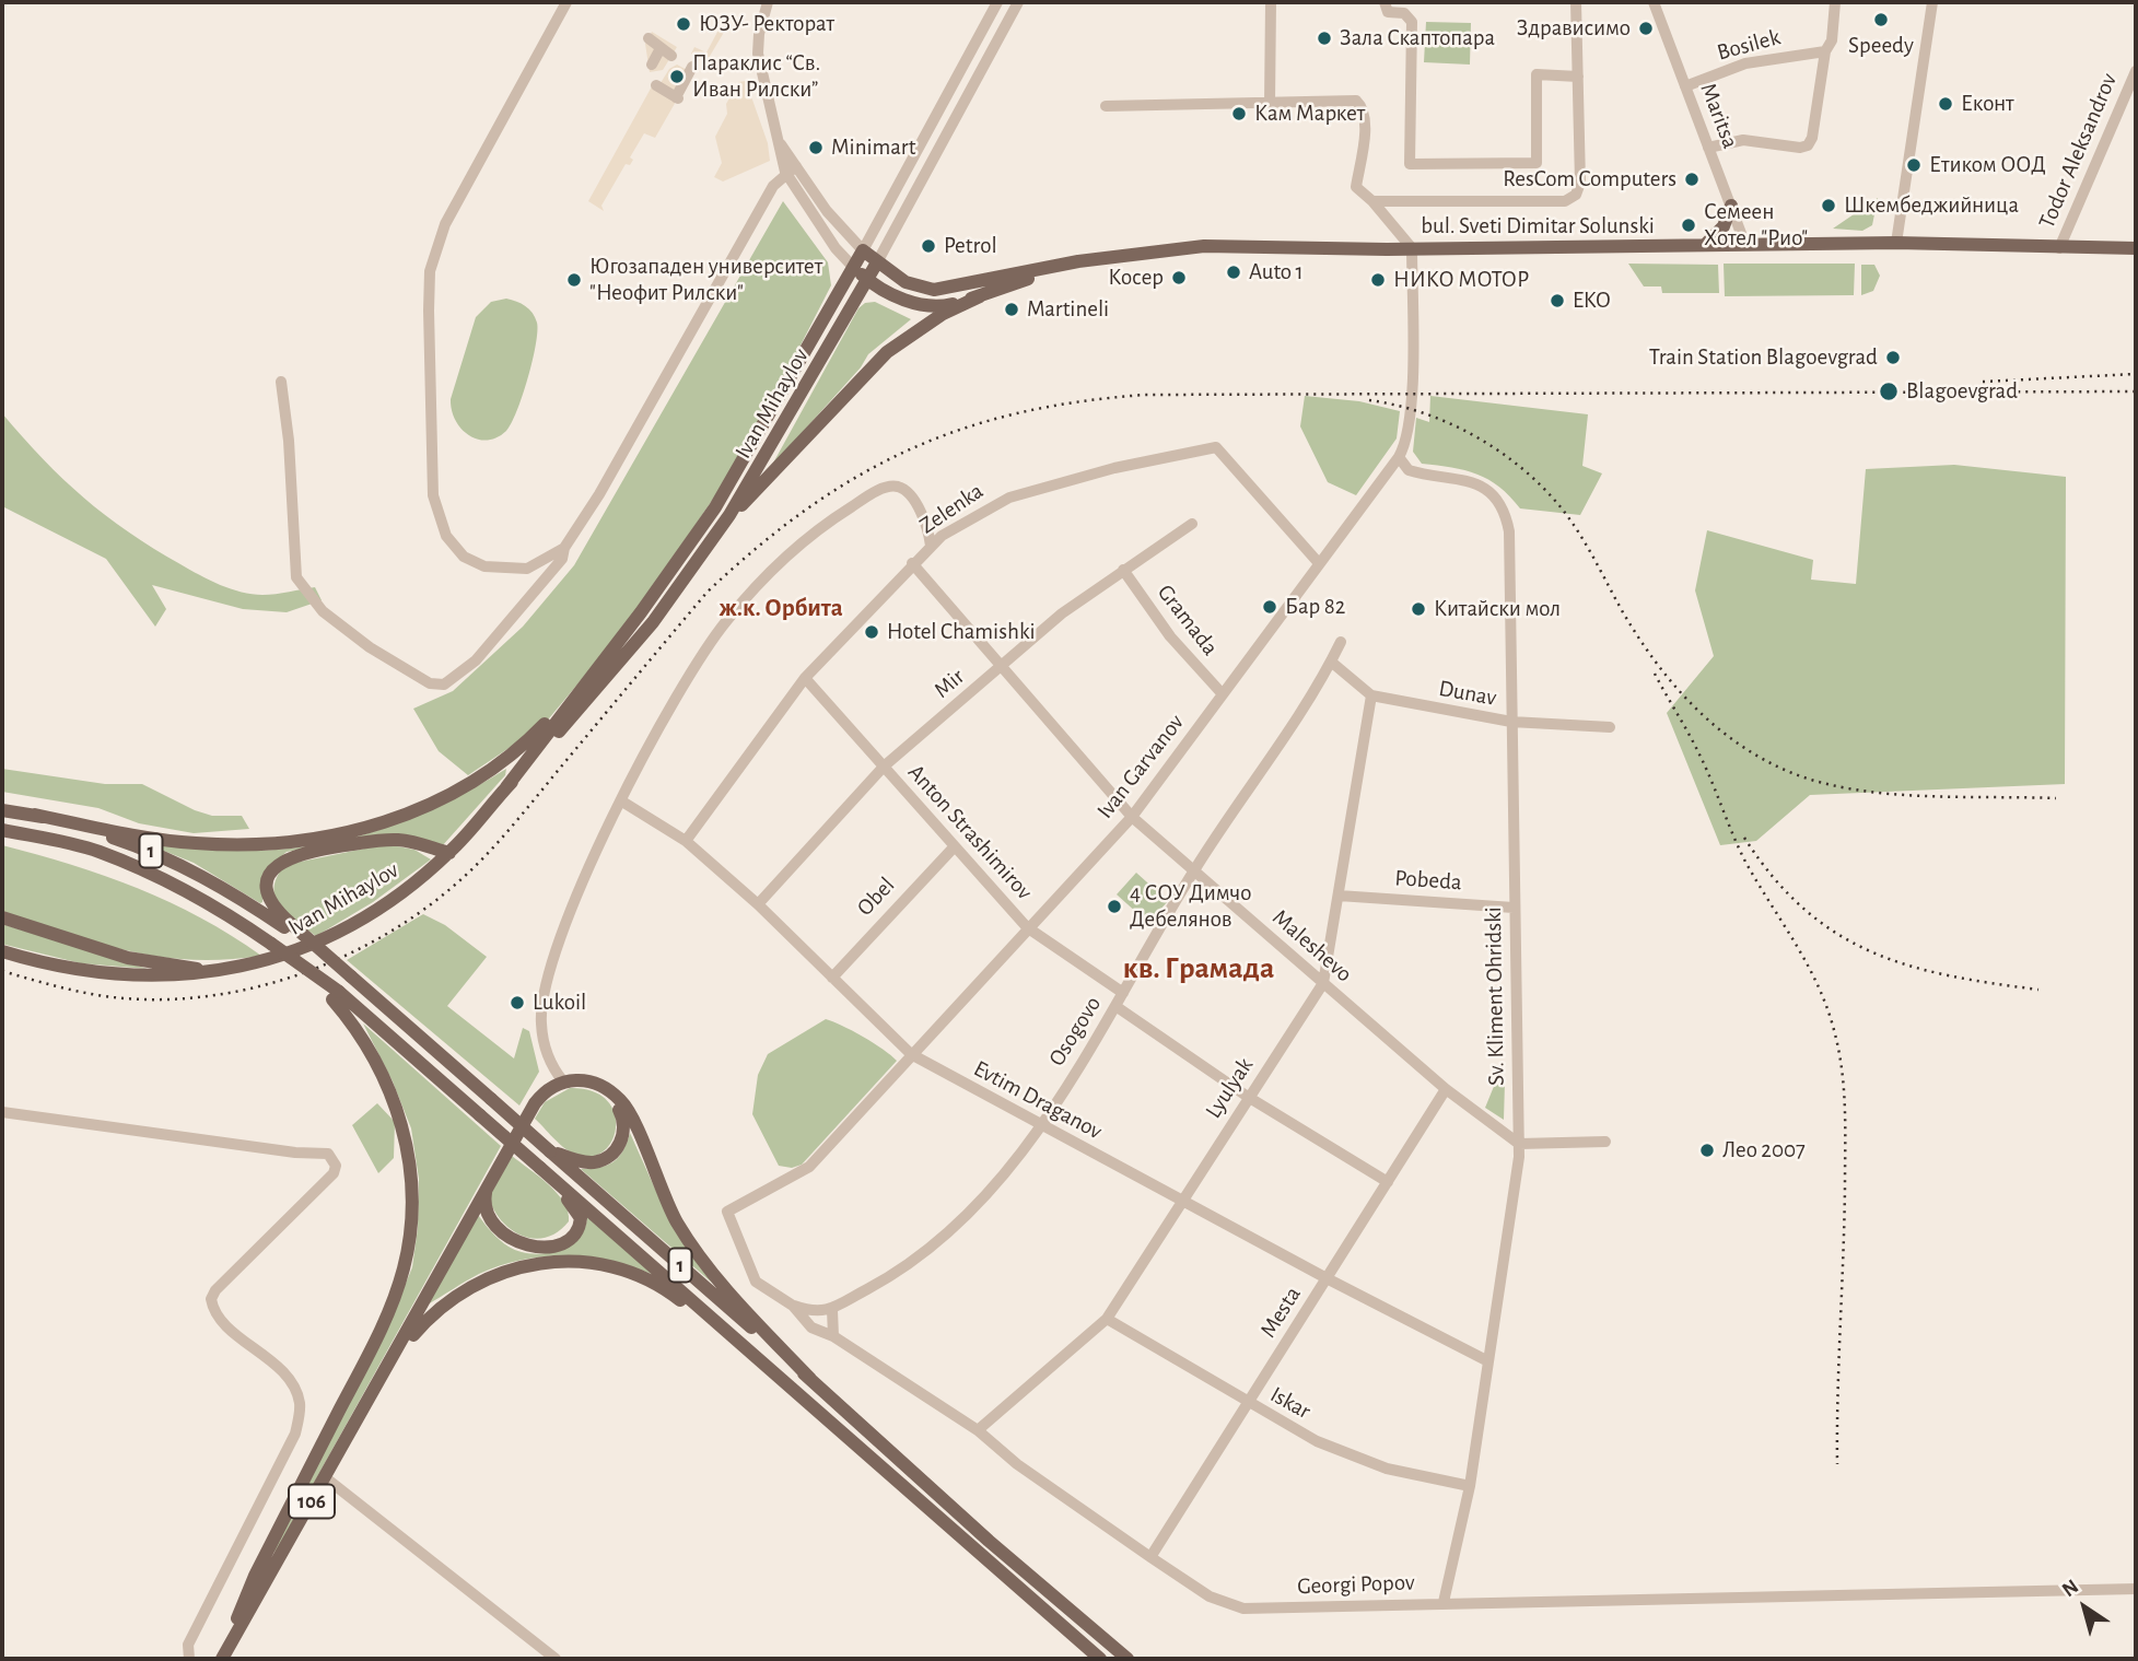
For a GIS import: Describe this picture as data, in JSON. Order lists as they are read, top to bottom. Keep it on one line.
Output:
{"streets":{"main road":["bul. Sveti Dimitar Solunski","Ivan Mihaylov","1","106"],"street":["Bosilek","Maritsa","Todor Aleksandrov","Zelenka","Gramada","Mir","Dunav","Ivan Garvanov","Anton Strashimirov","Pobeda","Obel","Maleshevo","Sv. Kliment Ohridski","Osogovo","Lyulyak","Evtim Draganov","Mesta","Iskar","Georgi Popov"]},"crossings":[["Bosilek","Maritsa"],["Maritsa","bul. Sveti Dimitar Solunski"],["Todor Aleksandrov","bul. Sveti Dimitar Solunski"],["bul. Sveti Dimitar Solunski","Ivan Mihaylov"],["bul. Sveti Dimitar Solunski","Ivan Garvanov"],["Zelenka","Ivan Garvanov"],["Zelenka","Anton Strashimirov"],["Zelenka","Maleshevo"],["Zelenka","Evtim Draganov"],["Gramada","Mir"],["Gramada","Ivan Garvanov"],["Mir","Anton Strashimirov"],["Mir","Maleshevo"],["Mir","Evtim Draganov"],["Dunav","Sv. Kliment Ohridski"],["Dunav","Osogovo"],["Dunav","Lyulyak"],["Ivan Garvanov","Anton Strashimirov"],["Ivan Garvanov","Maleshevo"],["Ivan Garvanov","Sv. Kliment Ohridski"],["Ivan Garvanov","Evtim Draganov"],["Ivan Garvanov","Georgi Popov"],["Anton Strashimirov","Obel"],["Anton Strashimirov","Osogovo"],["Pobeda","Sv. Kliment Ohridski"],["Pobeda","Lyulyak"],["Obel","Evtim Draganov"],["Maleshevo","Sv. Kliment Ohridski"],["Maleshevo","Osogovo"],["Maleshevo","Lyulyak"],["Maleshevo","Mesta"],["Sv. Kliment Ohridski","Evtim Draganov"],["Sv. Kliment Ohridski","Iskar"],["Sv. Kliment Ohridski","Georgi Popov"],["Osogovo","Evtim Draganov"],["Lyulyak","Evtim Draganov"],["Lyulyak","Iskar"],["Lyulyak","Georgi Popov"],["Evtim Draganov","Mesta"],["Mesta","Iskar"],["Mesta","Georgi Popov"]],"districts":["ж.к. Орбита","кв. Грамада"],"places":["Speedy","ЮЗУ- Ректорат","Здрависимо","Зала Скаптопара","Параклис “Св. Иван Рилски”","Еконт","Кам Маркет","Minimart","Етиком ООД","ResCom Computers","Шкембеджийница","Семеен Хотел \"Рио\"","Petrol","Auto 1","Косер","Югозападен университет \"Неофит Рилски\"","НИКО МОТОР","EKO","Martineli","Train Station Blagoevgrad","Blagoevgrad","Бар 82","Китайски мол","Hotel Chamishki","4 СОУ Димчо Дебелянов","Lukoil","Лео 2007"],"north":"top left"}
